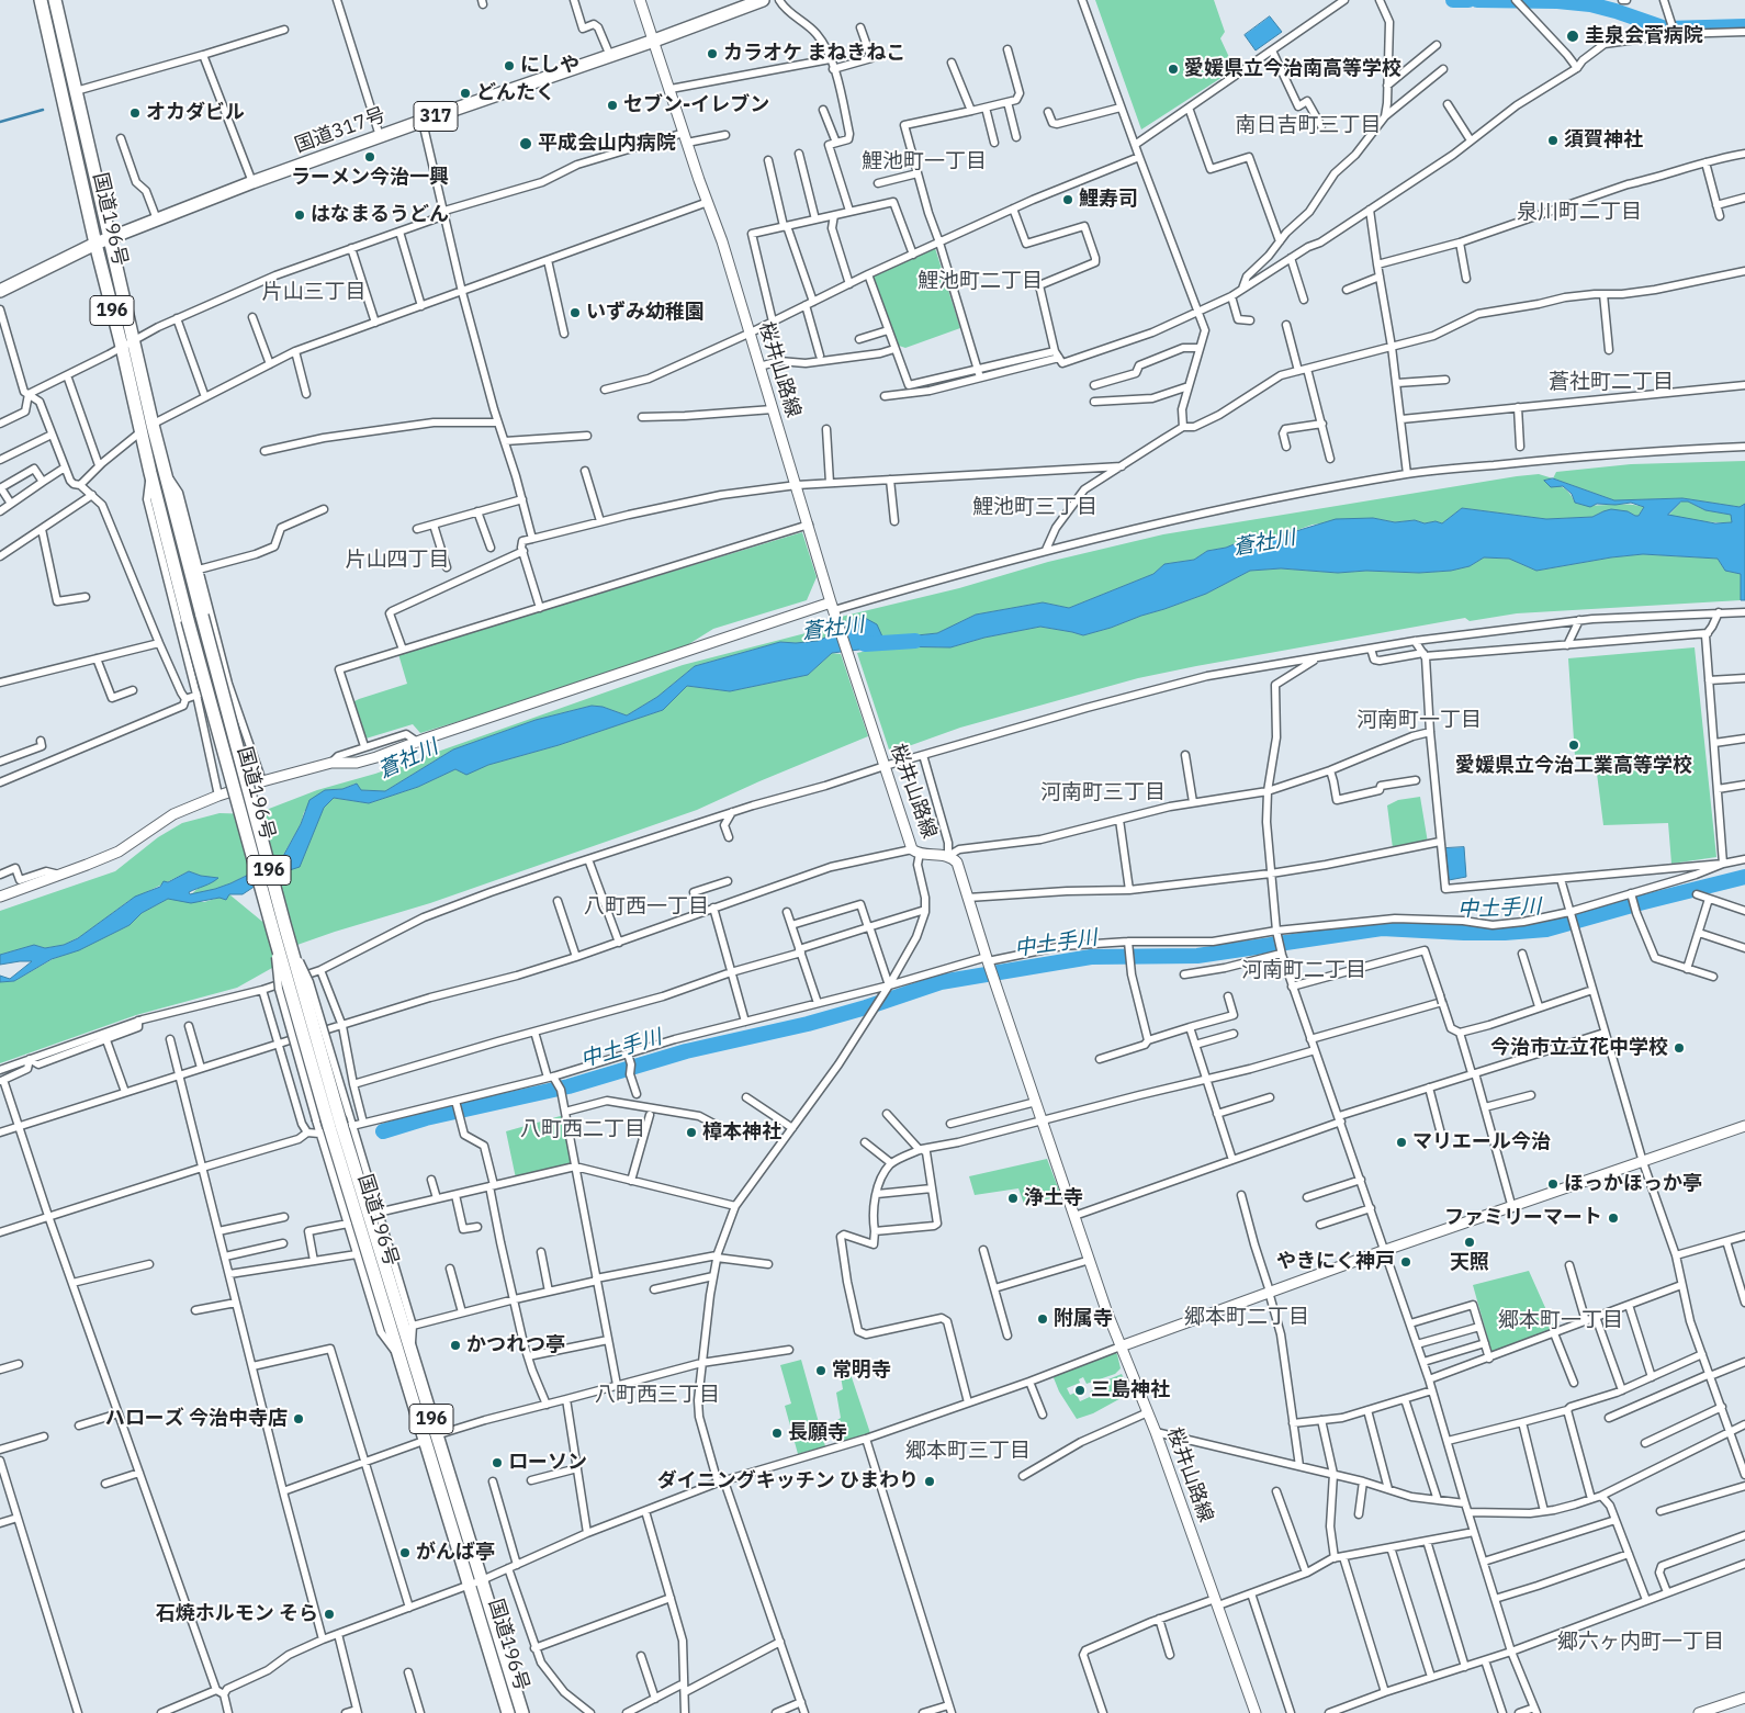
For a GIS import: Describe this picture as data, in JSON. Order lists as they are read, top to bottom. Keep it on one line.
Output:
{"streets":{"highway":["317","国道317号","国道196号","196"],"main road":["桜井山路線"]},"crossings":[["国道317号","国道196号"],["国道317号","桜井山路線"]],"districts":["南日吉町三丁目","鯉池町一丁目","泉川町二丁目","鯉池町二丁目","片山三丁目","蒼社町二丁目","鯉池町三丁目","片山四丁目","河南町一丁目","河南町三丁目","八町西一丁目","河南町二丁目","八町西二丁目","郷本町二丁目","郷本町一丁目","八町西三丁目","郷本町三丁目","郷六ヶ内町一丁目"],"water":["蒼社川","中土手川"],"places":["圭泉会菅病院","カラオケ まねきねこ","にしや","愛媛県立今治南高等学校","どんたく","セブン-イレブン","オカダビル","須賀神社","平成会山内病院","ラーメン今治一興","鯉寿司","はなまるうどん","いずみ幼稚園","愛媛県立今治工業高等学校","今治市立立花中学校","樟本神社","マリエール今治","ほっかほっか亭","浄土寺","ファミリーマート","天照","やきにく神戸","附属寺","かつれつ亭","常明寺","三島神社","ハローズ 今治中寺店","長願寺","ローソン","ダイニングキッチン ひまわり","がんば亭","石焼ホルモン そら"]}
